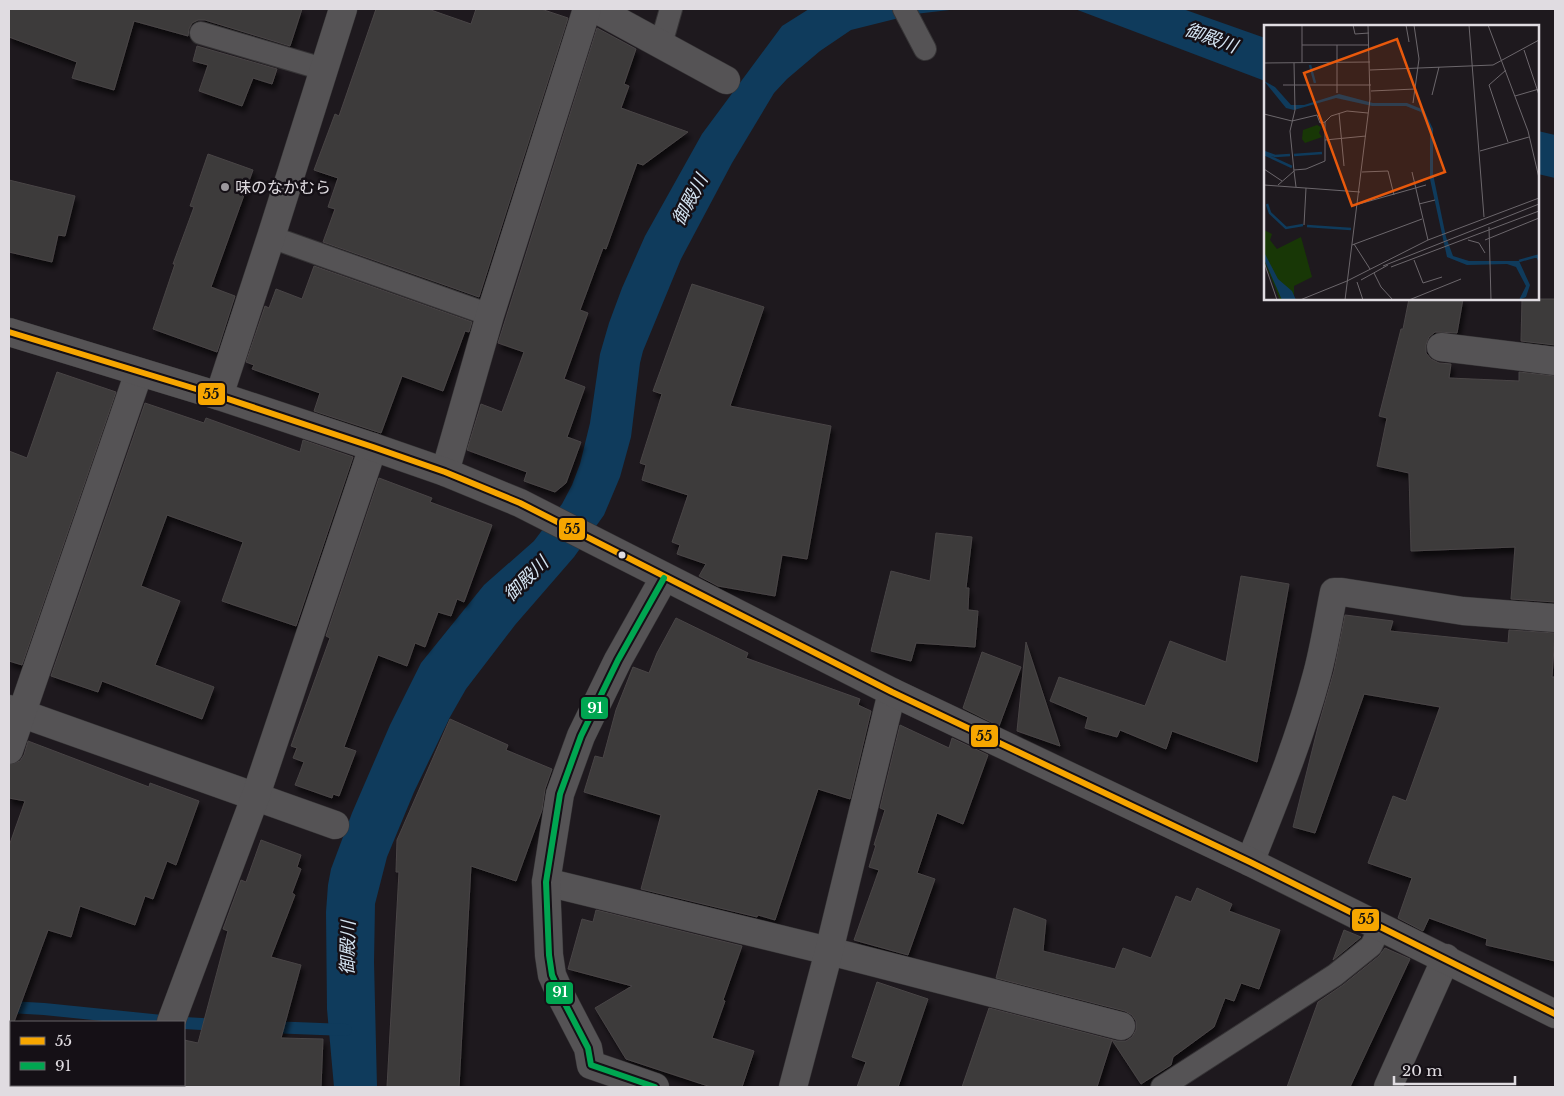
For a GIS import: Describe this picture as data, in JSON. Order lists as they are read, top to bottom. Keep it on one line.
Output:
{"water":["御殿川"],"places":["味のなかむら"],"lines":["transit line 55","transit line 91"],"legend":["55","91"],"scale_bar":"20 m"}
